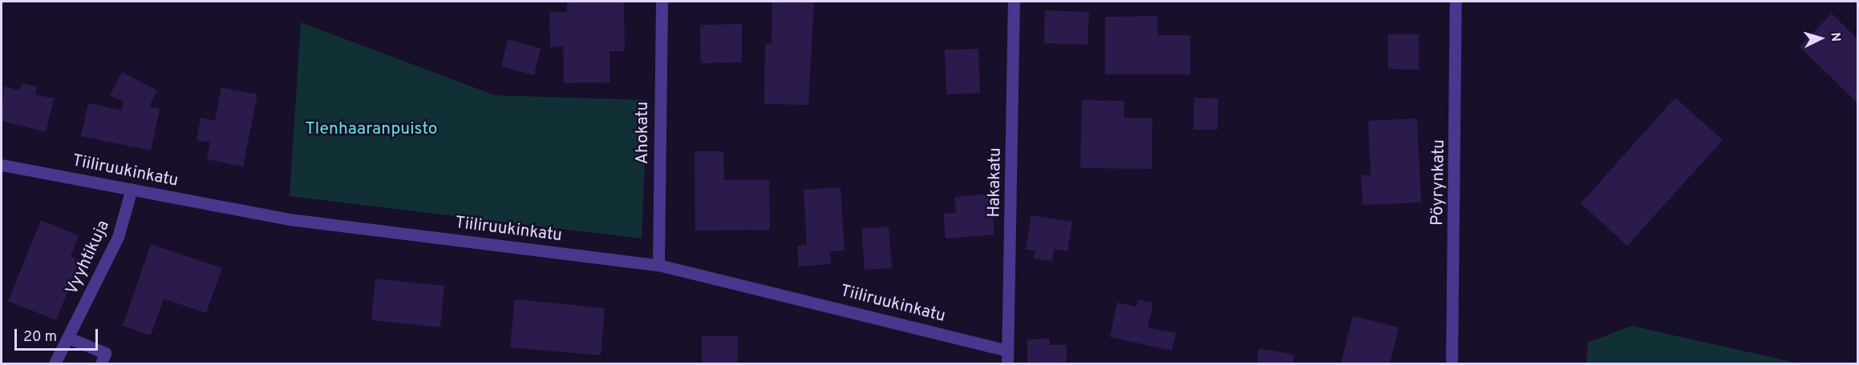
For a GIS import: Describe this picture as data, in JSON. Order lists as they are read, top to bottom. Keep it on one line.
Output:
{"streets":{"street":["Ahokatu","Tiiliruukinkatu","Hakakatu","Pöyrynkatu","Vyyhtikuja"]},"crossings":[["Ahokatu","Tiiliruukinkatu"],["Tiiliruukinkatu","Hakakatu"],["Tiiliruukinkatu","Vyyhtikuja"]],"parks":["TIenhaaranpuisto"],"scale_bar":"20 m","north":"right"}
